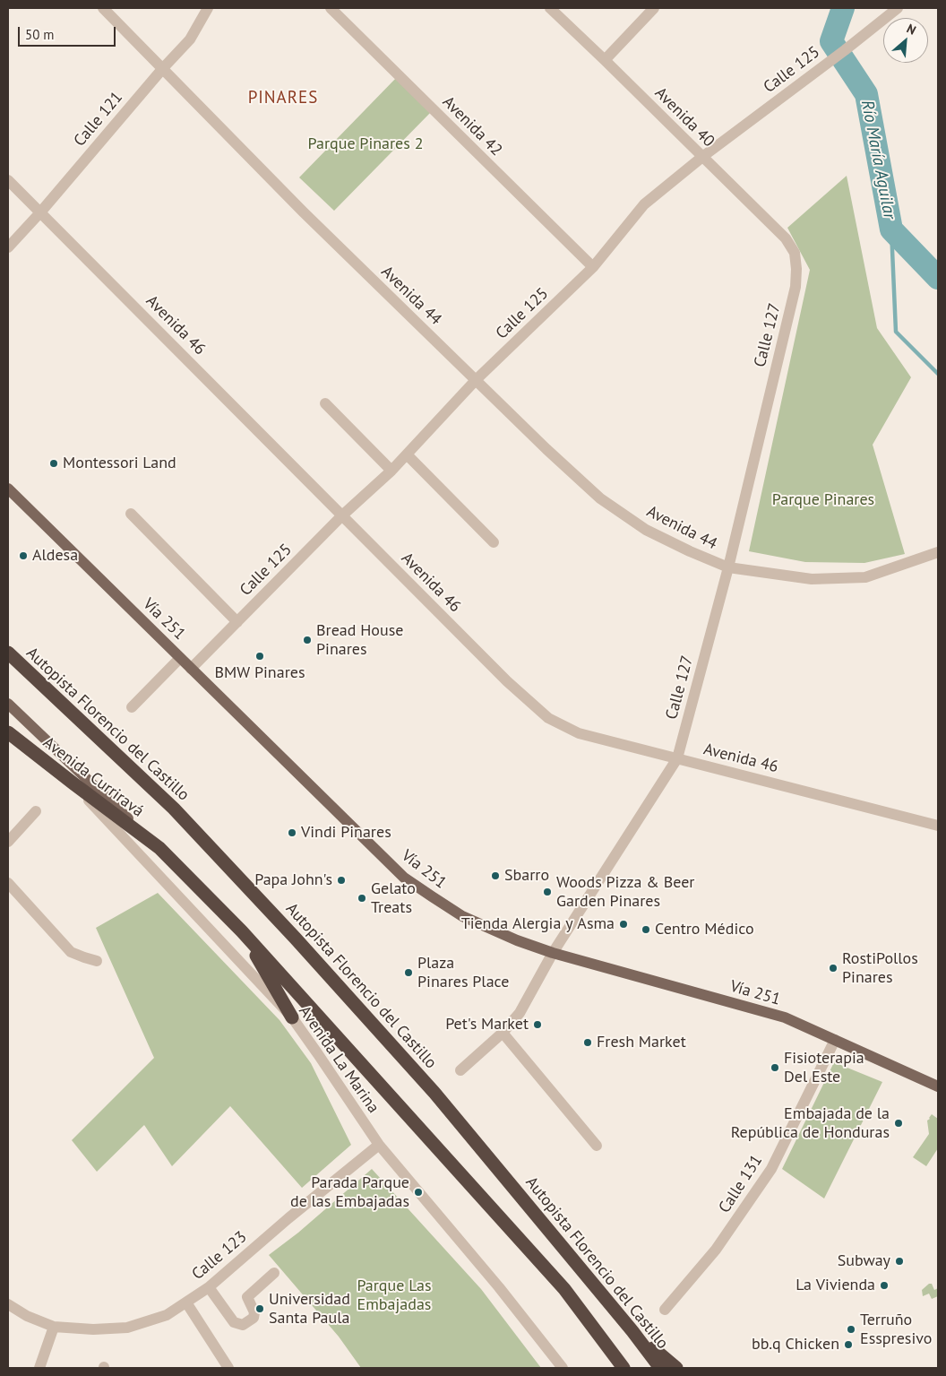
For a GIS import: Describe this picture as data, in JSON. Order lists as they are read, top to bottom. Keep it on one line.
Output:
{"streets":{"highway":["Autopista Florencio del Castillo","Avenida Curriravá"],"main road":["Vía 251"],"street":["Calle 125","Avenida 40","Calle 121","Avenida 42","Avenida 44","Avenida 46","Calle 127","Avenida La Marina","Calle 131","Calle 123"]},"crossings":[["Calle 125","Avenida 40"],["Calle 125","Avenida 42"],["Calle 125","Avenida 44"],["Calle 125","Avenida 46"],["Calle 125","Vía 251"],["Avenida 40","Calle 127"],["Calle 121","Avenida 44"],["Calle 121","Avenida 46"],["Avenida 44","Calle 127"],["Avenida 46","Calle 127"],["Calle 127","Vía 251"],["Vía 251","Calle 131"],["Avenida Curriravá","Avenida La Marina"],["Avenida La Marina","Calle 123"]],"districts":["PINARES"],"water":["Río María Aguilar"],"parks":["Parque Pinares 2","Parque Pinares","Parque Las Embajadas"],"places":["Montessori Land","Aldesa","Bread House Pinares","BMW Pinares","Vindi Pinares","Sbarro","Papa John's","Woods Pizza & Beer Garden Pinares","Gelato Treats","Tienda Alergia y Asma","Centro Médico","RostiPollos Pinares","Plaza Pinares Place","Pet's Market","Fresh Market","Fisioterapia Del Este","Embajada de la República de Honduras","Parada Parque de las Embajadas","Subway","La Vivienda","Universidad Santa Paula","Terruño Esspresivo","bb.q Chicken"],"scale_bar":"50 m","north":"top right"}
